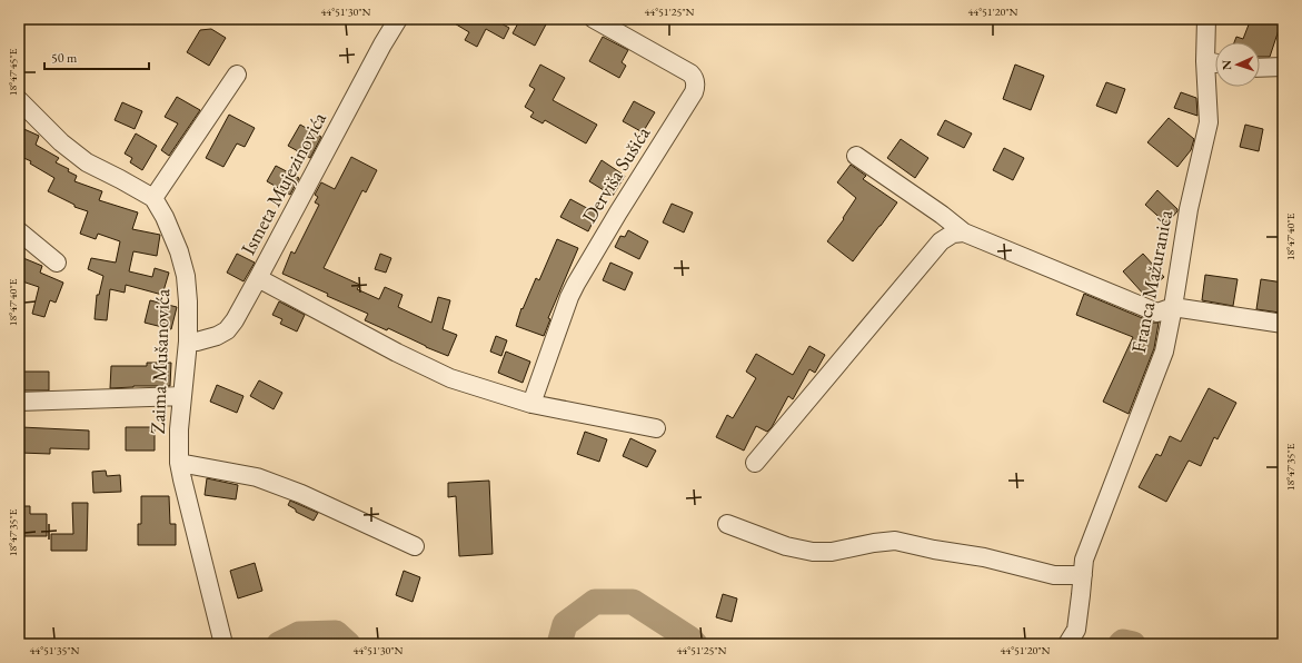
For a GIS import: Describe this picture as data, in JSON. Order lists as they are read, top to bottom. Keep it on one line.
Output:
{"streets":{"street":["Derviša Sušića","Ismeta Mujezinovića","Franca Mažuranića","Zaima Mušanovića"]},"crossings":[["Ismeta Mujezinovića","Zaima Mušanovića"]],"scale_bar":"50 m","north":"left","coordinates":["44°51'30\"N","44°51'25\"N","44°51'20\"N","18°47'45\"E","18°47'40\"E","18°47'35\"E","44°51'35\"N"]}
